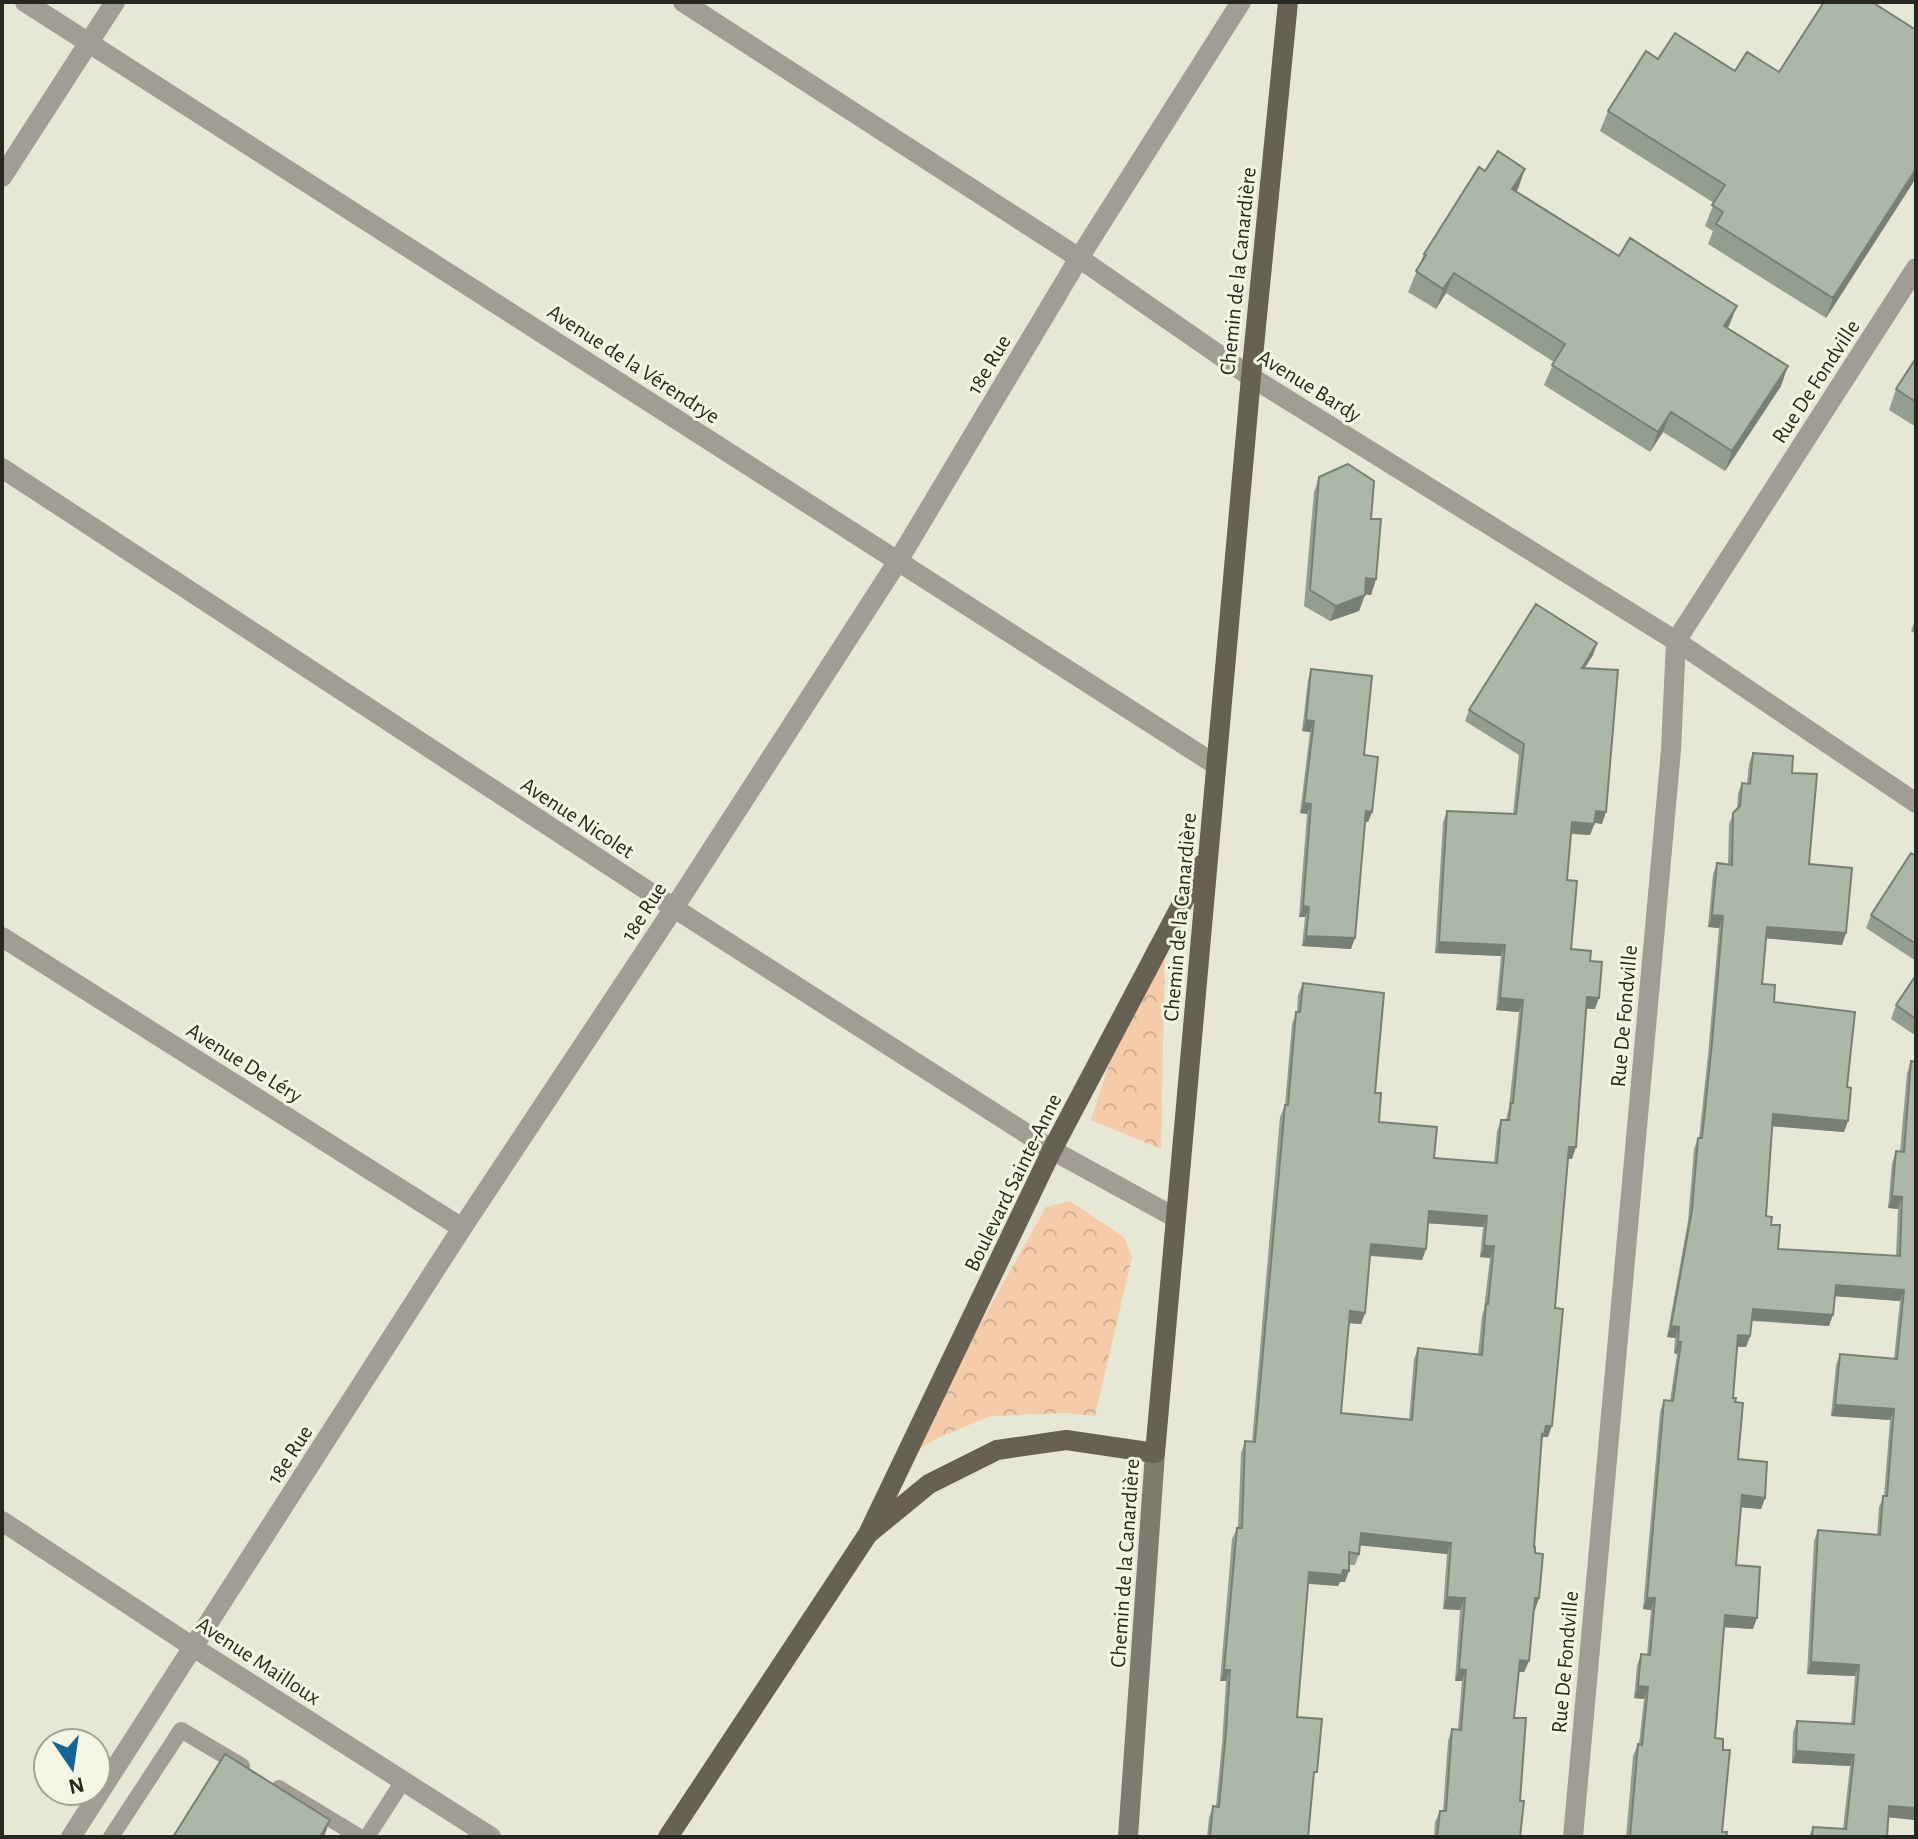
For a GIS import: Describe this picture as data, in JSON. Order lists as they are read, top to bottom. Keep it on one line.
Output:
{"streets":{"main road":["Chemin de la Canardière","Boulevard Sainte-Anne"],"street":["Avenue de la Vérendrye","18e Rue","Rue De Fondville","Avenue Bardy","Avenue Nicolet","Avenue De Léry","Avenue Mailloux"]},"crossings":[["Chemin de la Canardière","Avenue de la Vérendrye"],["Chemin de la Canardière","Avenue Bardy"],["Chemin de la Canardière","Avenue Nicolet"],["Chemin de la Canardière","Boulevard Sainte-Anne"],["Avenue de la Vérendrye","18e Rue"],["18e Rue","Avenue Bardy"],["18e Rue","Avenue Nicolet"],["18e Rue","Avenue De Léry"],["18e Rue","Avenue Mailloux"],["Rue De Fondville","Avenue Bardy"],["Avenue Nicolet","Boulevard Sainte-Anne"]],"north":"bottom"}
